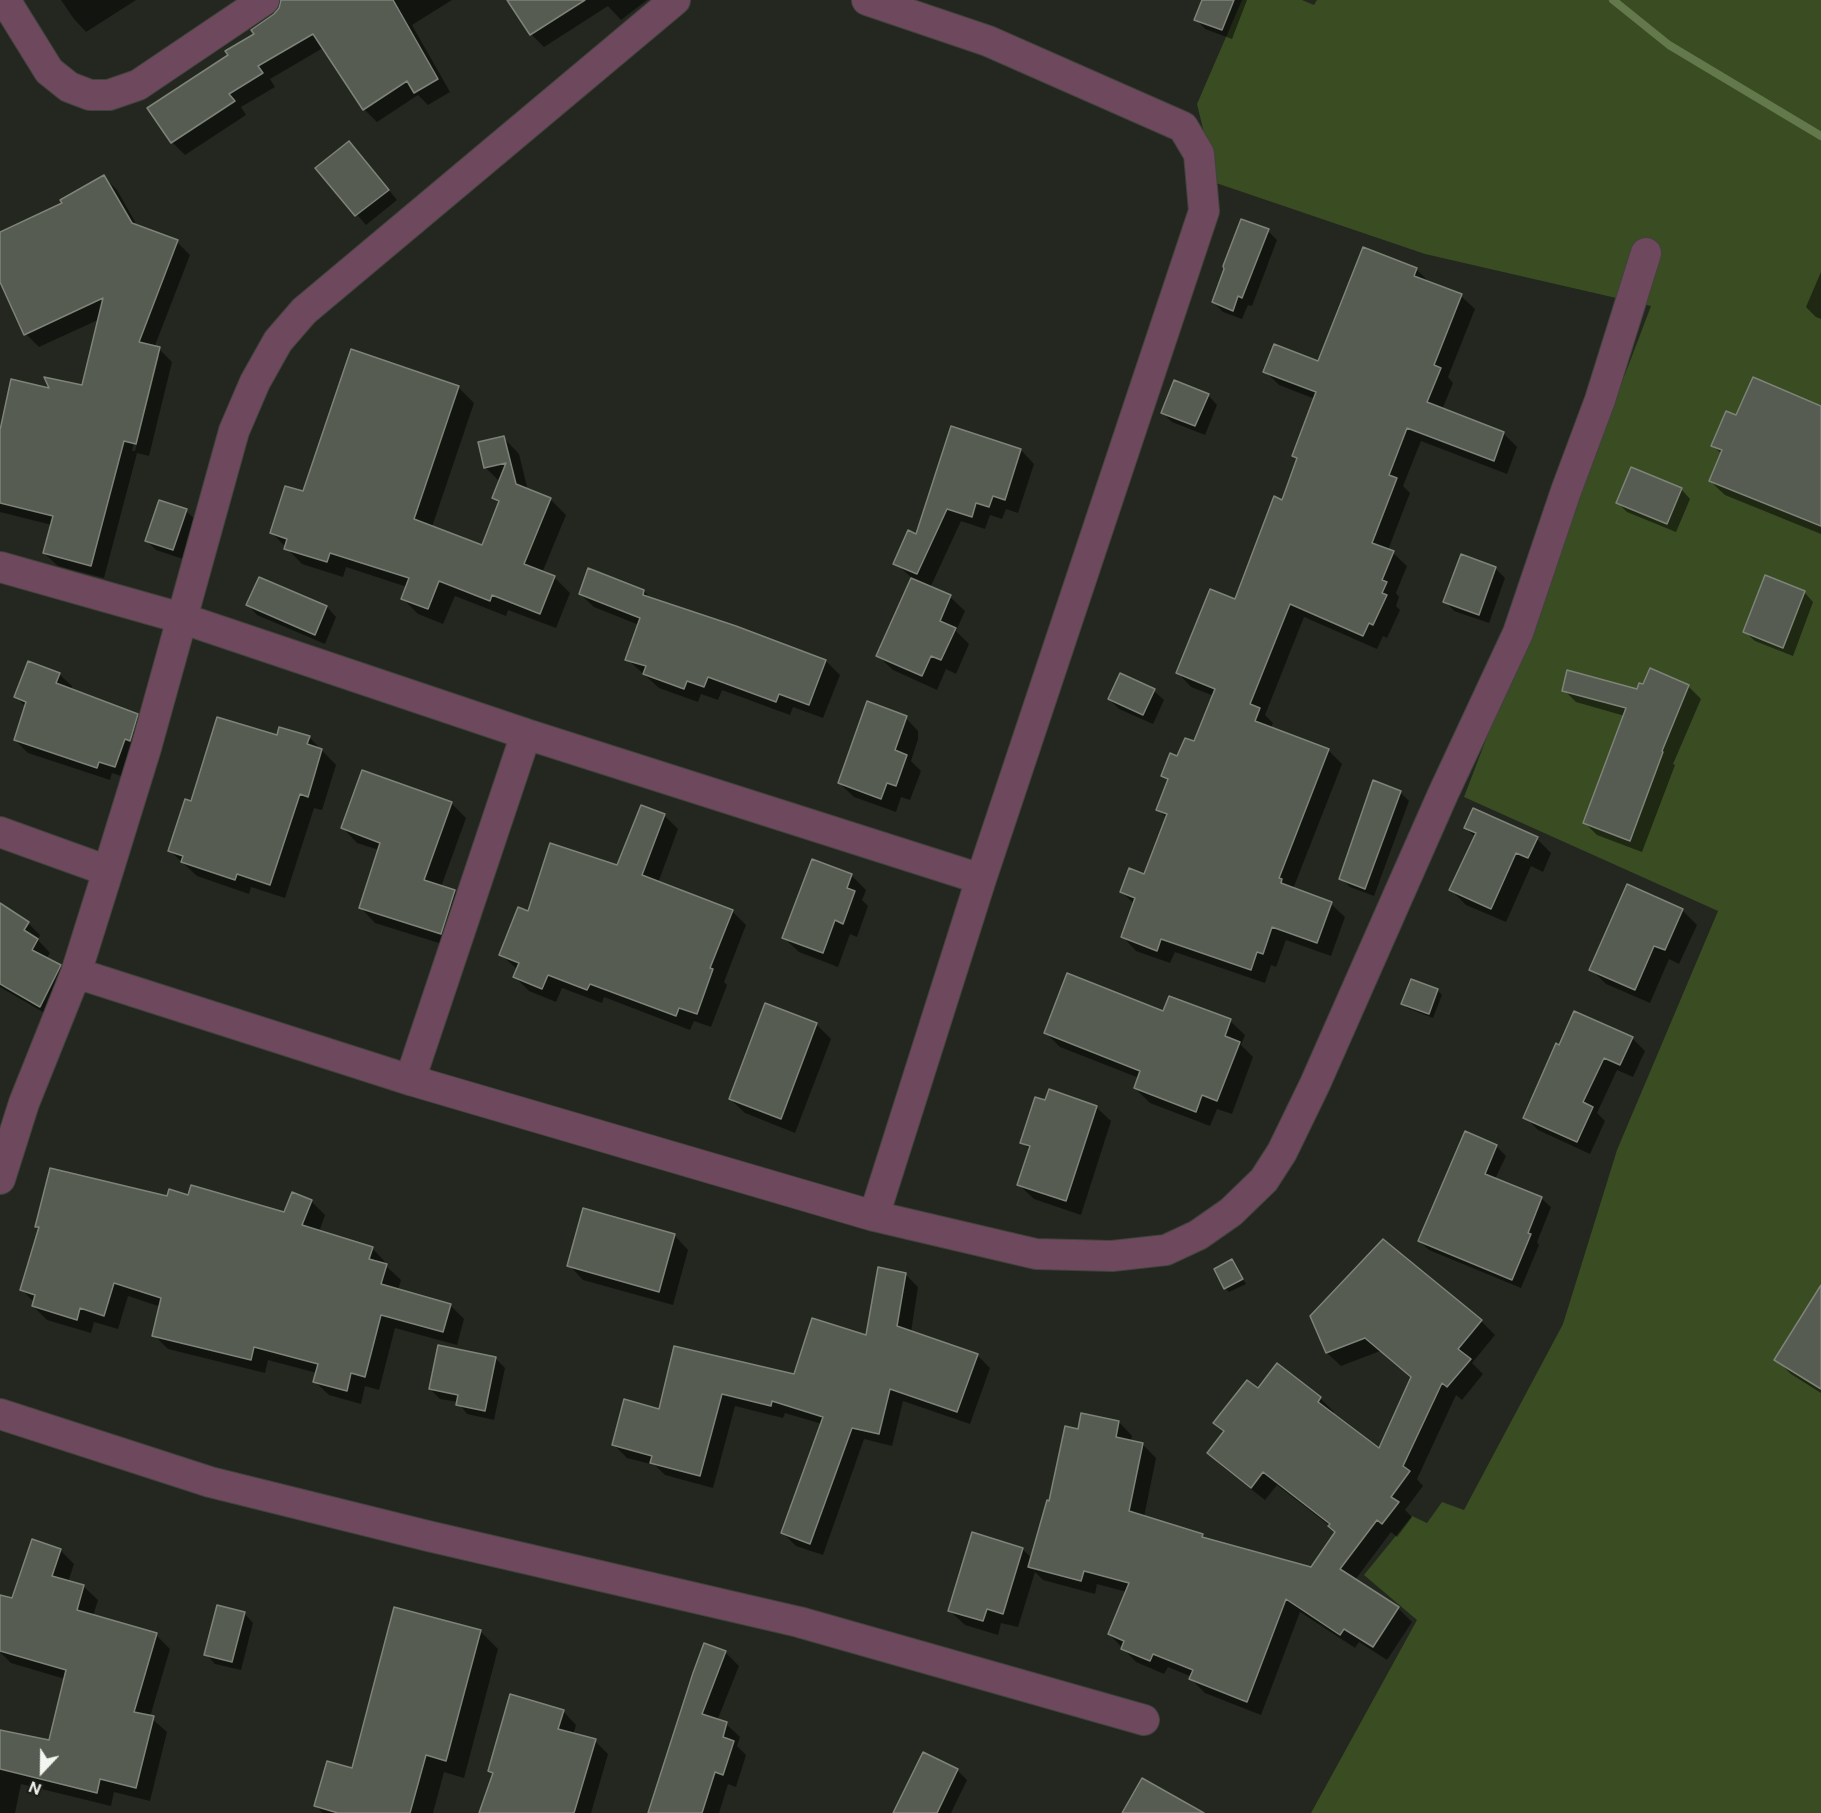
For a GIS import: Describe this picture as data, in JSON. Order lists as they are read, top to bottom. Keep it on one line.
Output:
{"north":"bottom"}
